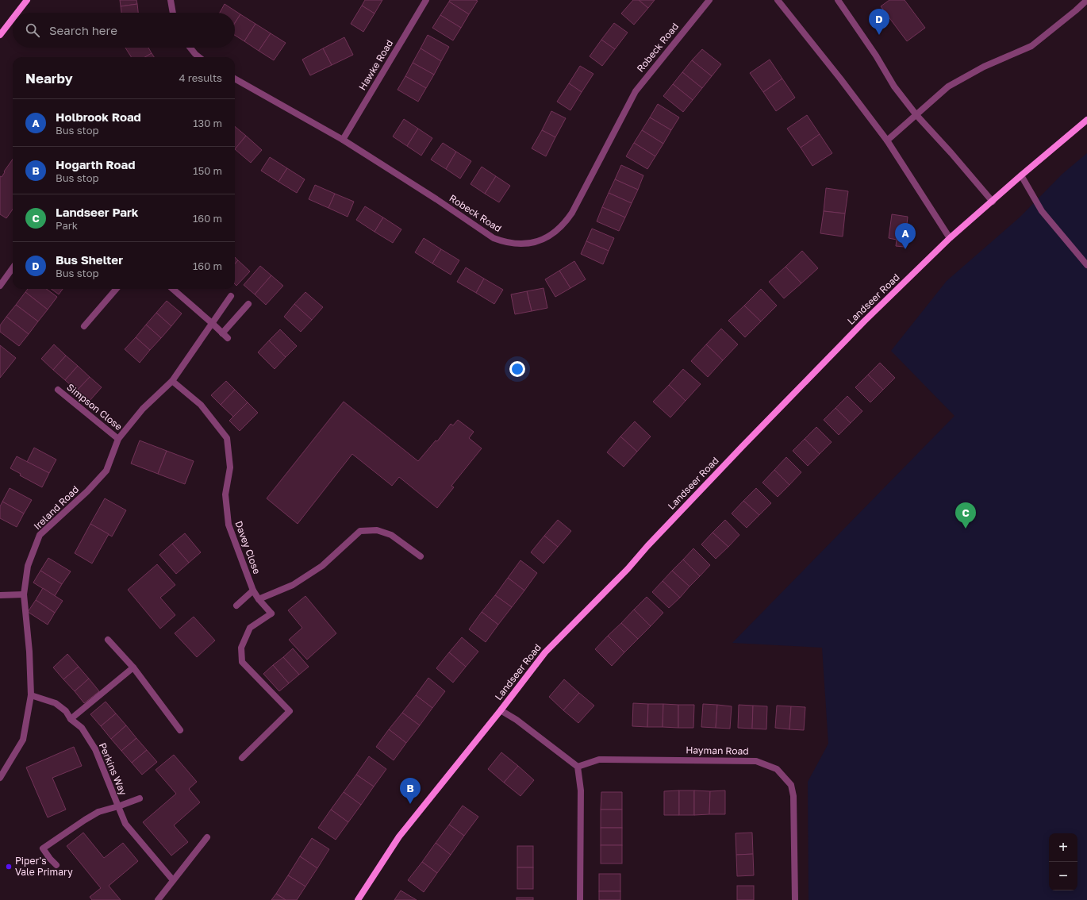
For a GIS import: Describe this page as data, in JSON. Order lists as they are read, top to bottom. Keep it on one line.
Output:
{"streets":{"street":["Robeck Road","Hawke Road","Landseer Road","Simpson Close","Ireland Road","Davey Close","Hayman Road","Perkins Way"]},"crossings":[["Robeck Road","Hawke Road"],["Simpson Close","Ireland Road"],["Ireland Road","Davey Close"],["Ireland Road","Perkins Way"]],"places":["Piper's Vale Primary"],"page":{"pins":["D","A","C","B"],"search":"Search here","heading":["Nearby","4 results"],"list":[{"mark":"A","name":"Holbrook Road","note":"Bus stop","value":"130 m"},{"mark":"B","name":"Hogarth Road","note":"Bus stop","value":"150 m"},{"mark":"C","name":"Landseer Park","note":"Park","value":"160 m"},{"mark":"D","name":"Bus Shelter","note":"Bus stop","value":"160 m"}],"map_buttons":["+","−"]}}
